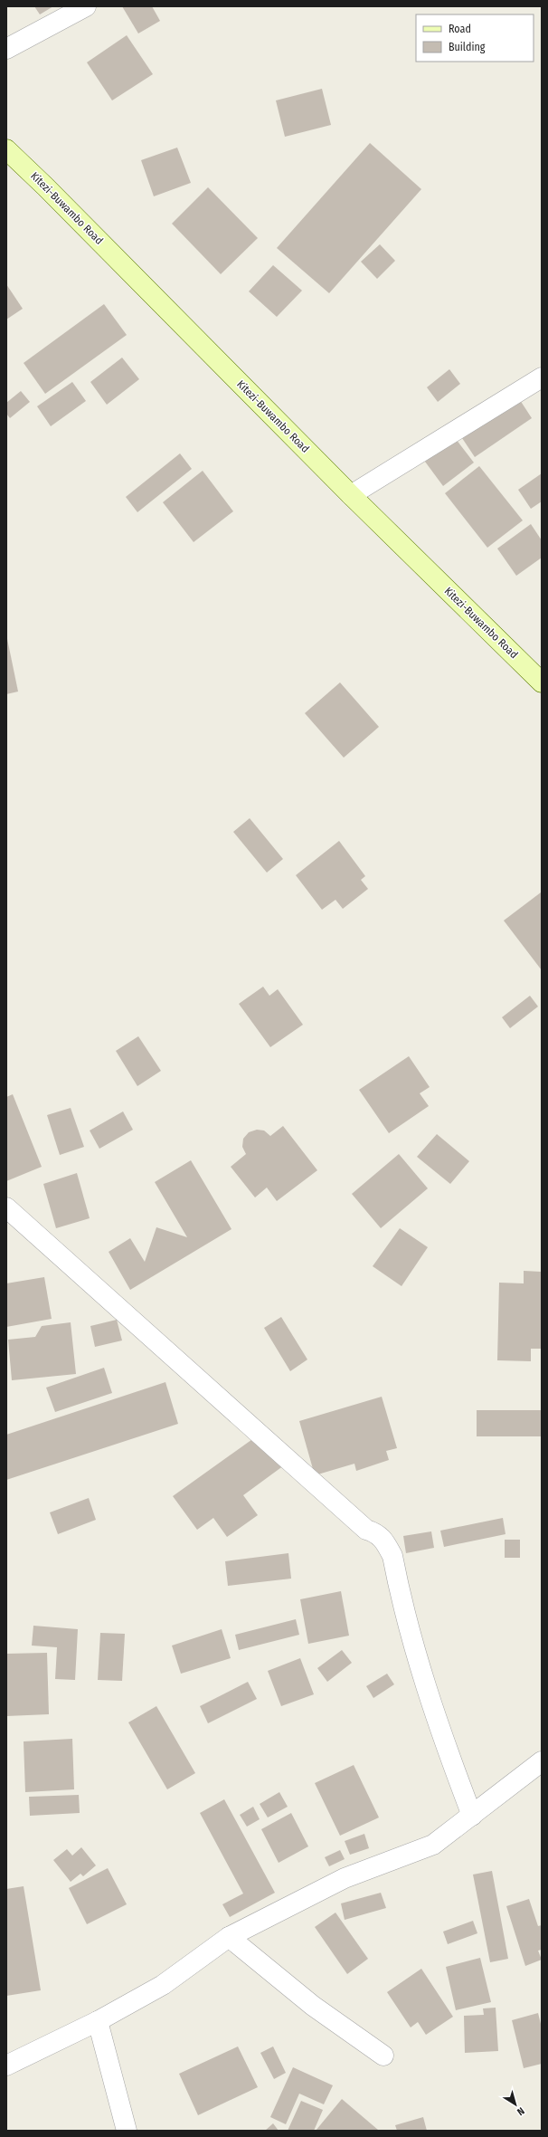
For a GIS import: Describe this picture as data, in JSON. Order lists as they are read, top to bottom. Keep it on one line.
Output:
{"streets":{"street":["Kitezi-Buwambo Road"]},"legend":["Road","Building"],"north":"bottom right"}
